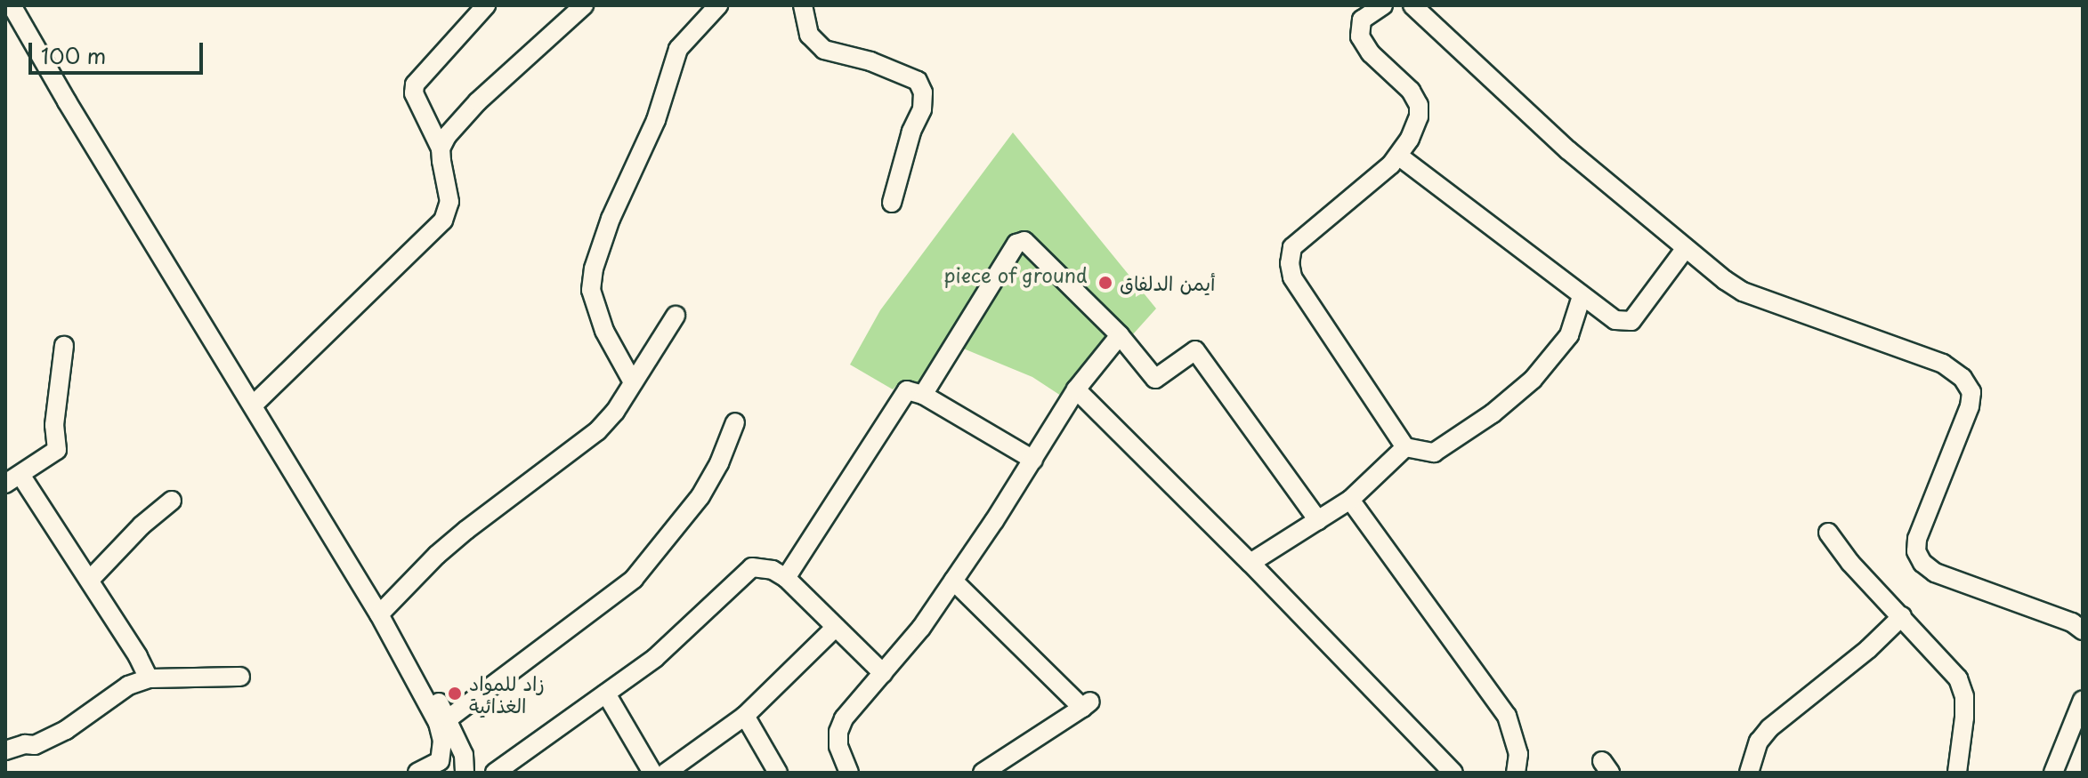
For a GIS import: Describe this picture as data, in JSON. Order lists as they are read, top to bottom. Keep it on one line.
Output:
{"parks":["piece of ground"],"places":["أيمن الدلفاق","زاد للمواد الغذائية"],"scale_bar":"100 m"}
